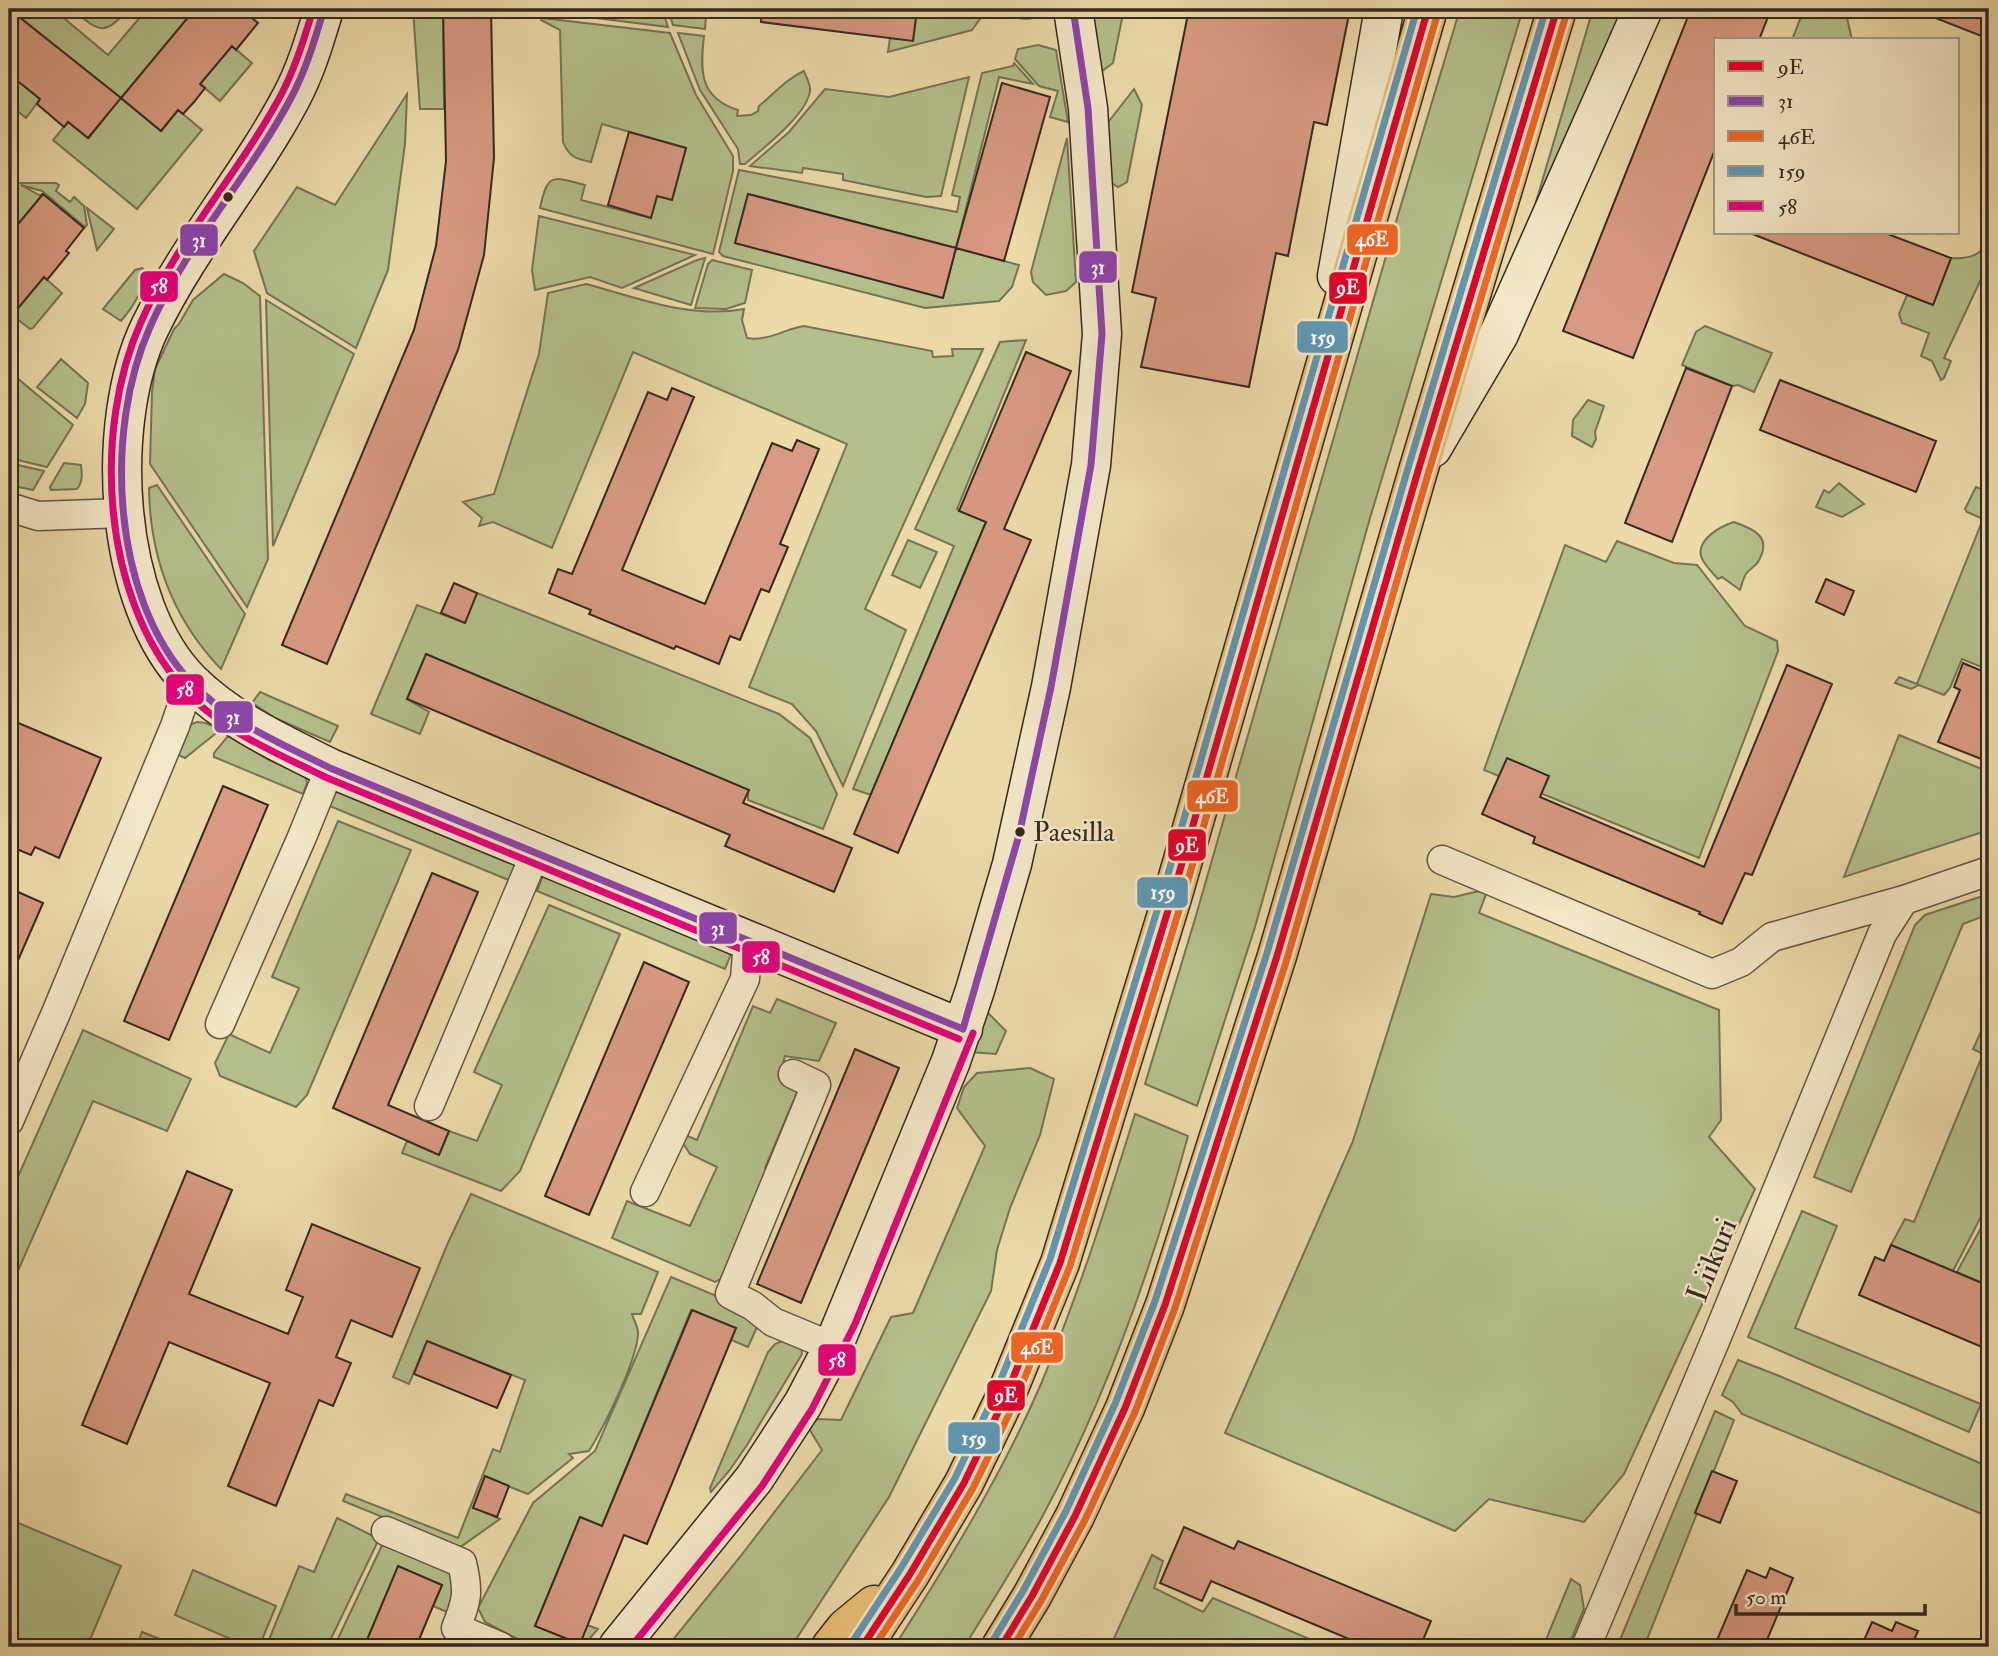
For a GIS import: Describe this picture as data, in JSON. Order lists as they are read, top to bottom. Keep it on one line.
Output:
{"streets":{"street":["Liikuri"]},"places":["Paesilla"],"lines":["transit line 9E","transit line 31","transit line 159","transit line 58","transit line 46E"],"legend":["9E","31","46E","159","58"],"scale_bar":"50 m"}
